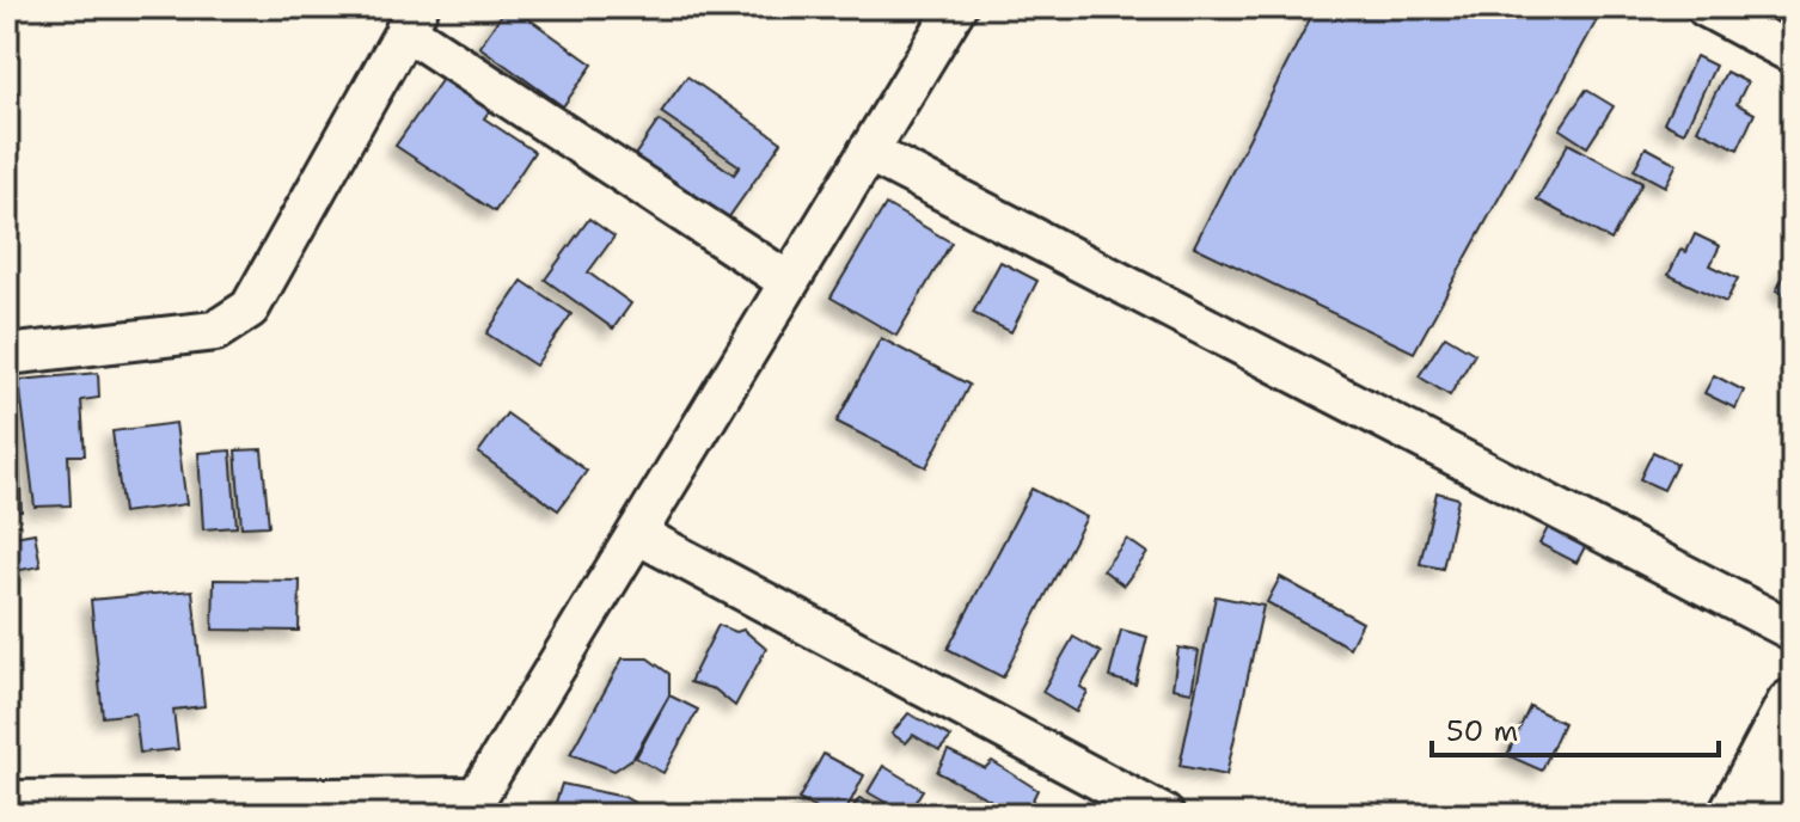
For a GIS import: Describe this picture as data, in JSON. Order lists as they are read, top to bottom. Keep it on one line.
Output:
{"scale_bar":"50 m"}
